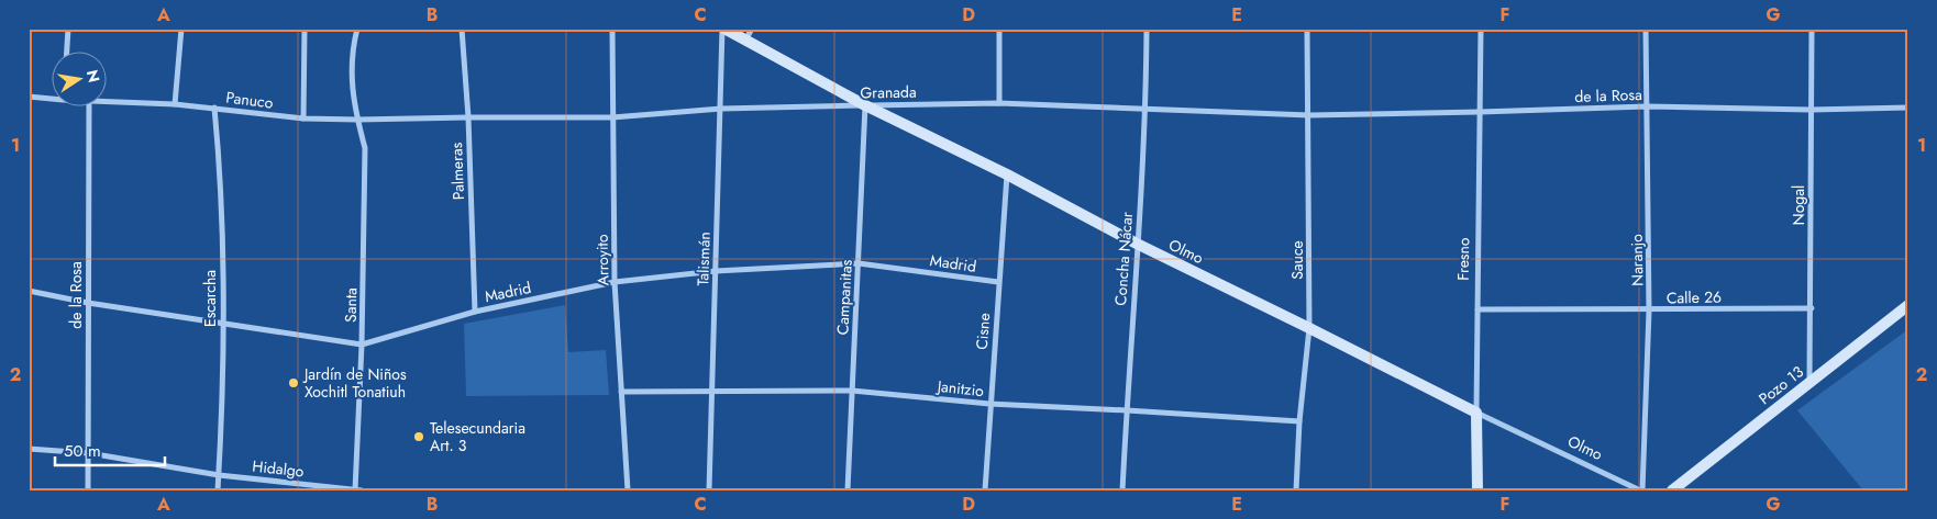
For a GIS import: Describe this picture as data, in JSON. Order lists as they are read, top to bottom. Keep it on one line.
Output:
{"streets":{"main road":["Olmo","Fresno","Pozo 13"],"street":["Granada","de la Rosa","Panuco","Palmeras","Nogal","Talismán","Concha Nácar","Arroyito","Sauce","Naranjo","Madrid","Campanitas","Calle 26","Escarcha","Santa","Cisne","Janitzio","Hidalgo"]},"crossings":[["Granada","de la Rosa"],["Granada","Panuco"],["Granada","Palmeras"],["Granada","Olmo"],["Granada","Talismán"],["Granada","Concha Nácar"],["Granada","Arroyito"],["Granada","Sauce"],["Granada","Campanitas"],["de la Rosa","Nogal"],["de la Rosa","Fresno"],["de la Rosa","Sauce"],["de la Rosa","Naranjo"],["de la Rosa","Madrid"],["de la Rosa","Hidalgo"],["Panuco","Palmeras"],["Panuco","Escarcha"],["Panuco","Santa"],["Palmeras","Madrid"],["Nogal","Calle 26"],["Nogal","Pozo 13"],["Olmo","Talismán"],["Olmo","Concha Nácar"],["Olmo","Fresno"],["Olmo","Sauce"],["Olmo","Naranjo"],["Olmo","Campanitas"],["Olmo","Cisne"],["Talismán","Madrid"],["Talismán","Janitzio"],["Concha Nácar","Janitzio"],["Fresno","Calle 26"],["Arroyito","Madrid"],["Arroyito","Janitzio"],["Sauce","Janitzio"],["Naranjo","Calle 26"],["Madrid","Campanitas"],["Madrid","Escarcha"],["Madrid","Santa"],["Madrid","Cisne"],["Campanitas","Janitzio"],["Escarcha","Hidalgo"],["Santa","Hidalgo"],["Cisne","Janitzio"]],"places":["Jardín de Niños Xochitl Tonatiuh","Telesecundaria Art. 3"],"scale_bar":"50 m","north":"right","grid":{"columns":["A","B","C","D","E","F","G"],"rows":["1","2"]}}
